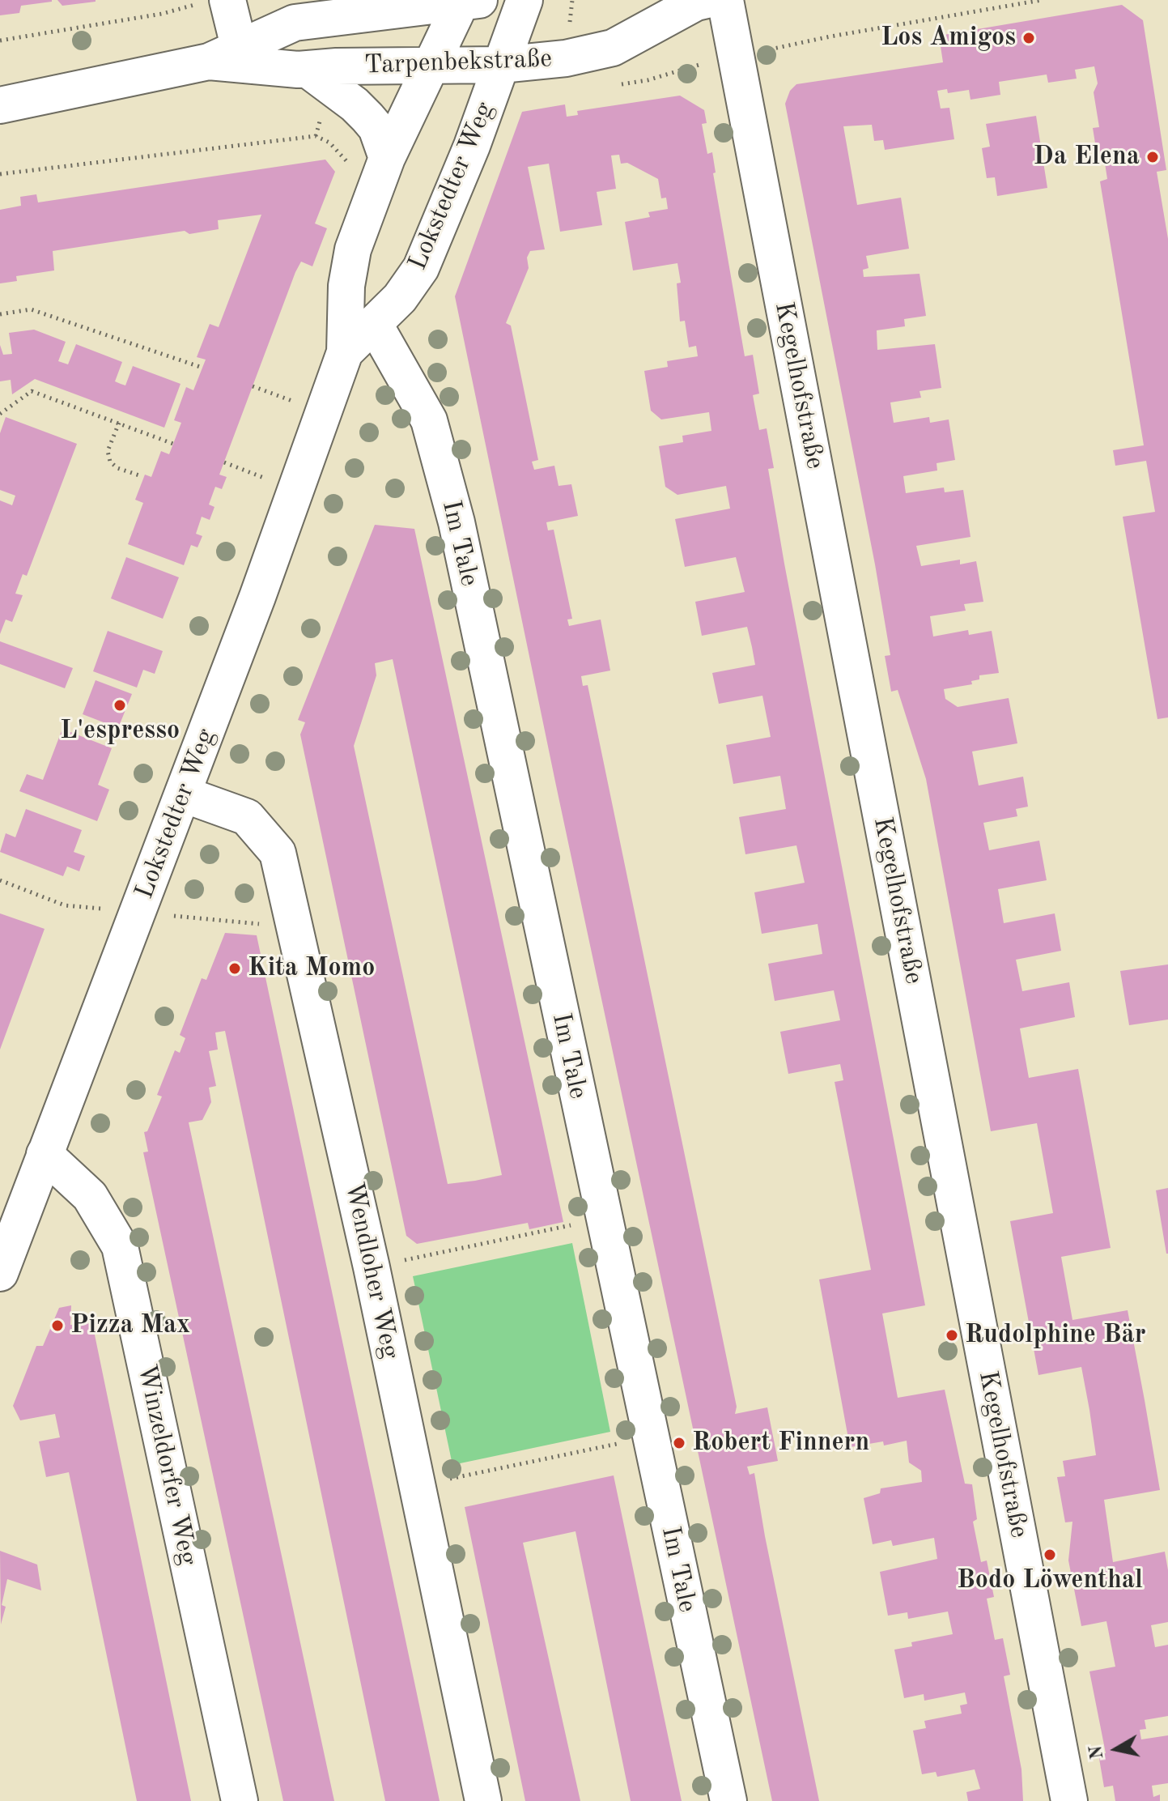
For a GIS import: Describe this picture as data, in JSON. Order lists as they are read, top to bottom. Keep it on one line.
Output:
{"streets":{"street":["Tarpenbekstraße","Lokstedter Weg","Kegelhofstraße","Im Tale","Wendloher Weg","Winzeldorfer Weg"]},"crossings":[["Tarpenbekstraße","Lokstedter Weg"],["Tarpenbekstraße","Kegelhofstraße"],["Lokstedter Weg","Im Tale"],["Lokstedter Weg","Wendloher Weg"],["Lokstedter Weg","Winzeldorfer Weg"]],"places":["Los Amigos","Da Elena","L'espresso","Kita Momo","Pizza Max","Rudolphine Bär","Robert Finnern","Bodo Löwenthal"],"north":"left"}
